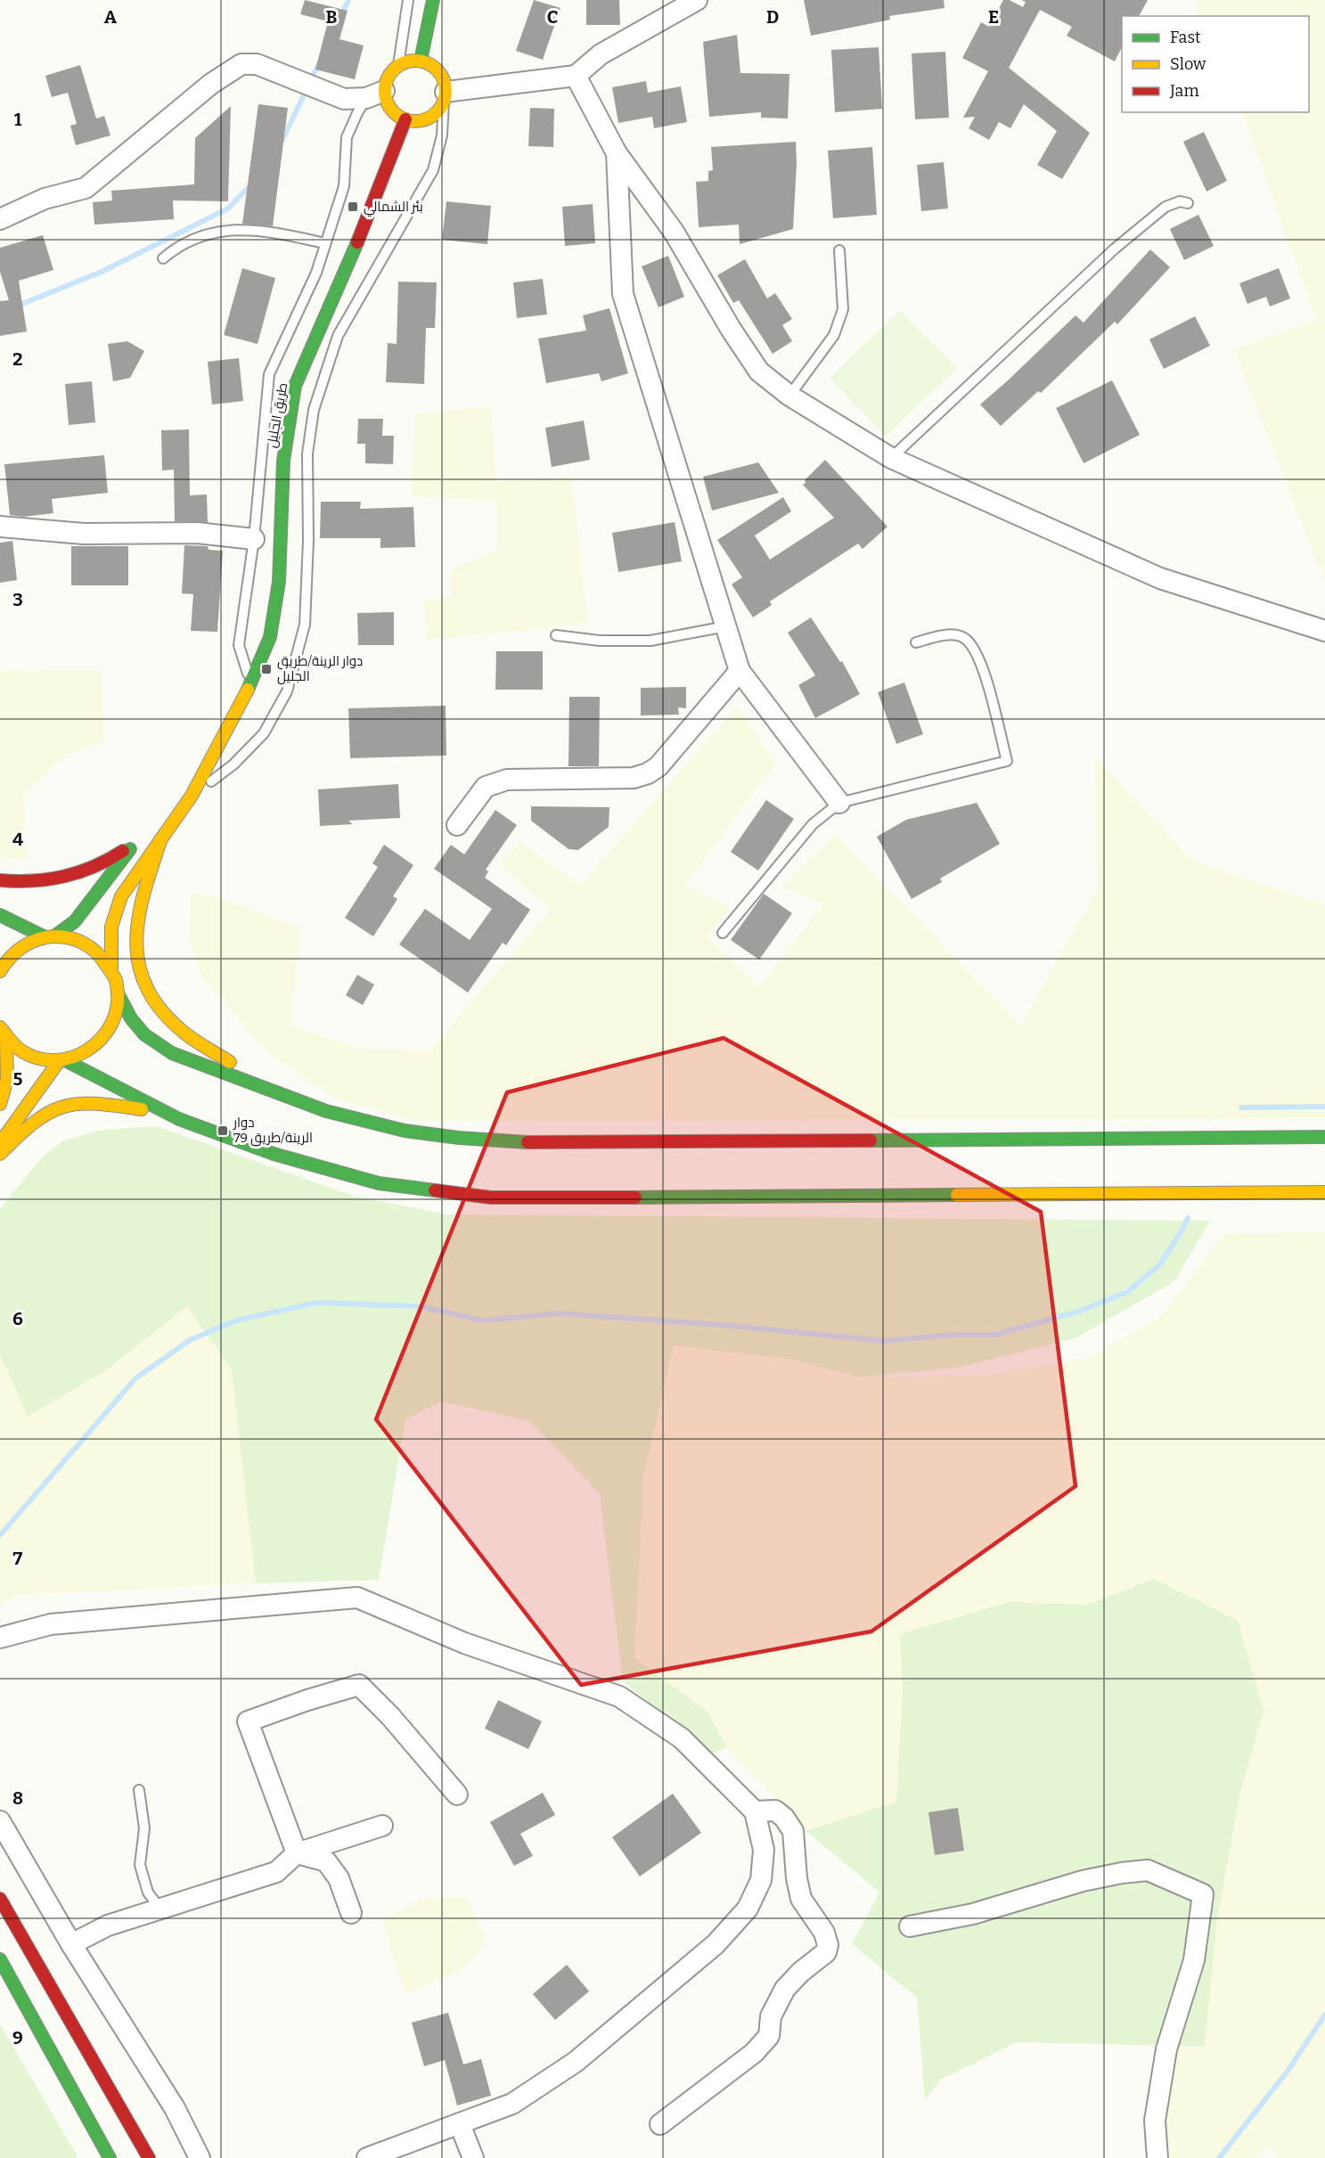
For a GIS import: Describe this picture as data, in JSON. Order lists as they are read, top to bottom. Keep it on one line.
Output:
{"streets":{"main road":["طريق الجليل"]},"places":{"transit":["بئر الشمالي","دوار الرينة/طريق الجليل","دوار الرينة/طريق 79"]},"legend":["Fast","Slow","Jam"],"grid":{"columns":["A","B","C","D","E"],"rows":["1","2","3","4","5","6","7","8","9"]}}
